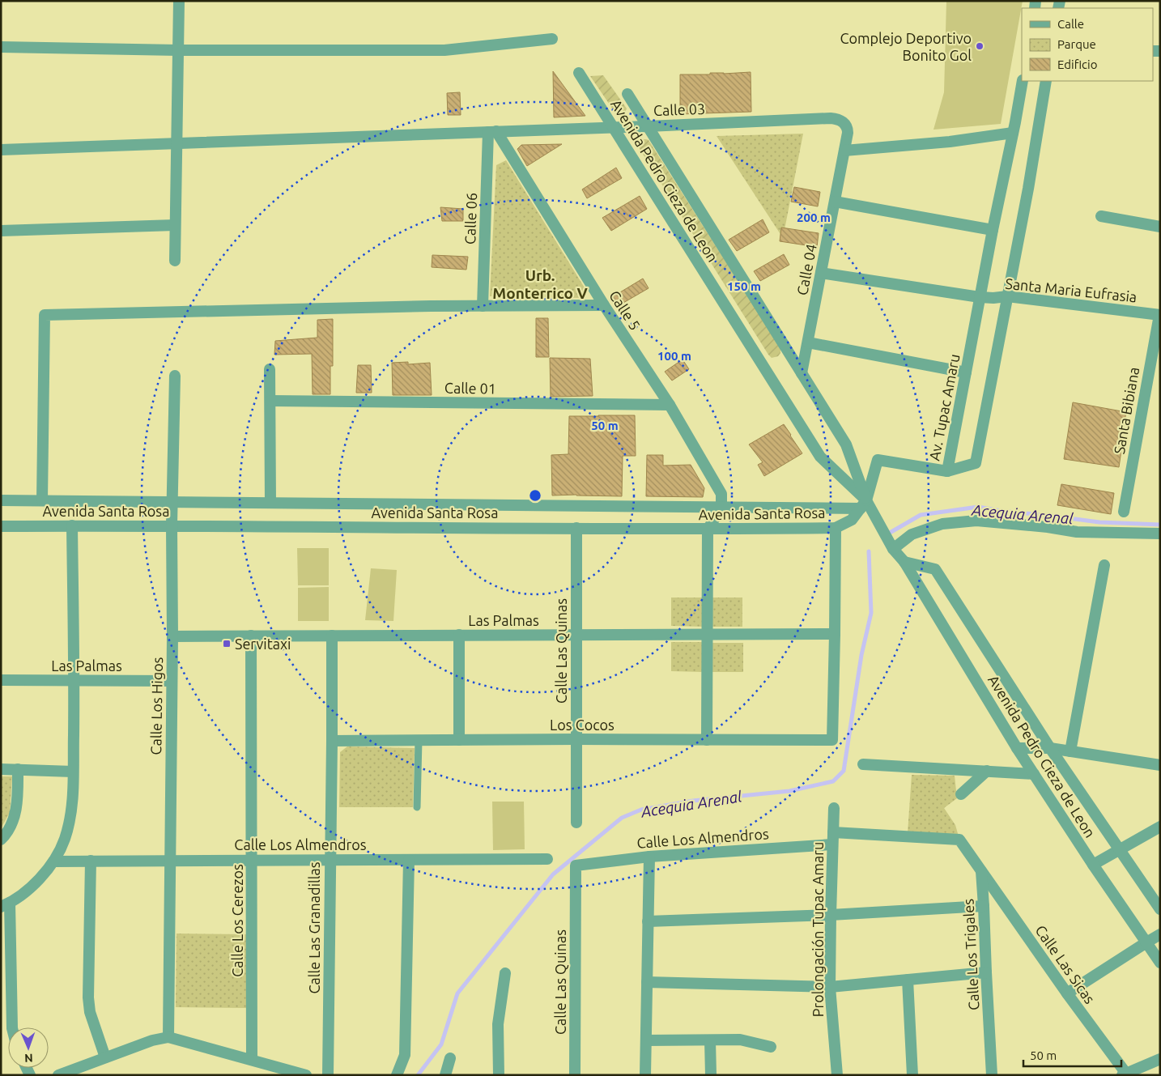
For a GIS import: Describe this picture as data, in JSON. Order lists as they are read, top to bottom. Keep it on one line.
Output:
{"streets":{"street":["Calle 03","Avenida Pedro Cieza de Leon","Calle 06","Calle 04","Santa Maria Eufrasia","Calle 5","Calle 01","Av. Tupac Amaru","Santa Bibiana","Avenida Santa Rosa","Las Palmas","Calle Las Quinas","Calle Los Higos","Los Cocos","Calle Los Almendros","Calle Los Cerezos","Calle Las Granadillas","Prolongación Tupac Amaru","Calle Los Trigales","Calle Las Sicas"]},"crossings":[["Calle 03","Avenida Pedro Cieza de Leon"],["Calle 03","Calle 06"],["Calle 03","Calle 04"],["Calle 03","Calle 5"],["Avenida Pedro Cieza de Leon","Calle 04"],["Avenida Pedro Cieza de Leon","Avenida Santa Rosa"],["Calle 06","Calle 5"],["Calle 04","Santa Maria Eufrasia"],["Santa Maria Eufrasia","Av. Tupac Amaru"],["Santa Maria Eufrasia","Santa Bibiana"],["Calle 5","Calle 01"],["Calle 5","Avenida Santa Rosa"],["Avenida Santa Rosa","Calle Las Quinas"],["Avenida Santa Rosa","Calle Los Higos"],["Las Palmas","Calle Las Quinas"],["Las Palmas","Calle Los Higos"],["Las Palmas","Los Cocos"],["Las Palmas","Calle Los Cerezos"],["Las Palmas","Calle Las Granadillas"],["Calle Las Quinas","Los Cocos"],["Calle Las Quinas","Calle Los Almendros"],["Calle Los Higos","Calle Los Almendros"],["Los Cocos","Calle Las Granadillas"],["Calle Los Almendros","Calle Los Cerezos"],["Calle Los Almendros","Calle Las Granadillas"],["Calle Los Almendros","Prolongación Tupac Amaru"],["Calle Los Trigales","Calle Las Sicas"]],"districts":["Urb. Monterrico V"],"water":["Acequia Arenal"],"places":{"other":["Complejo Deportivo Bonito Gol"],"transit":["Servitaxi"]},"legend":["Calle","Parque","Edificio"],"scale_bar":"50 m","north":"bottom","rings":["200 m","150 m","100 m","50 m"]}
